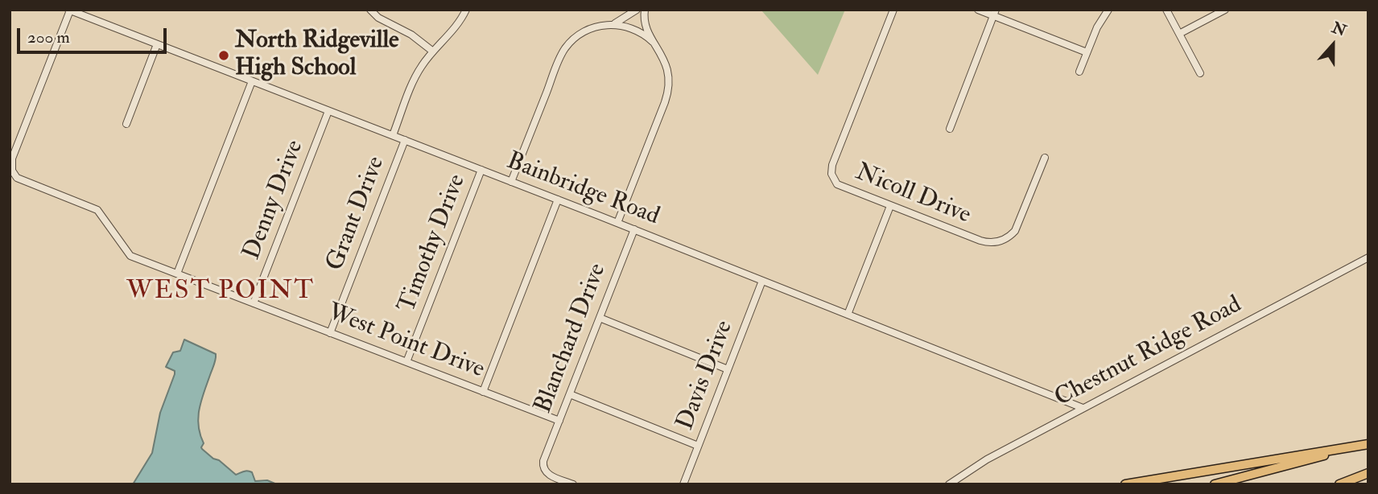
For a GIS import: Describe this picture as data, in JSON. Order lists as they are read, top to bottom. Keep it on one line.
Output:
{"streets":{"street":["Bainbridge Road","Nicoll Drive","Denny Drive","Grant Drive","Timothy Drive","Blanchard Drive","West Point Drive","Chestnut Ridge Road","Davis Drive"]},"crossings":[["Bainbridge Road","Denny Drive"],["Bainbridge Road","Grant Drive"],["Bainbridge Road","Timothy Drive"],["Bainbridge Road","Blanchard Drive"],["Bainbridge Road","West Point Drive"],["Bainbridge Road","Chestnut Ridge Road"],["Bainbridge Road","Davis Drive"],["Denny Drive","West Point Drive"],["Grant Drive","West Point Drive"],["Timothy Drive","West Point Drive"],["Blanchard Drive","West Point Drive"]],"districts":["WEST POINT"],"places":["North Ridgeville High School"],"scale_bar":"200 m","north":"top"}
